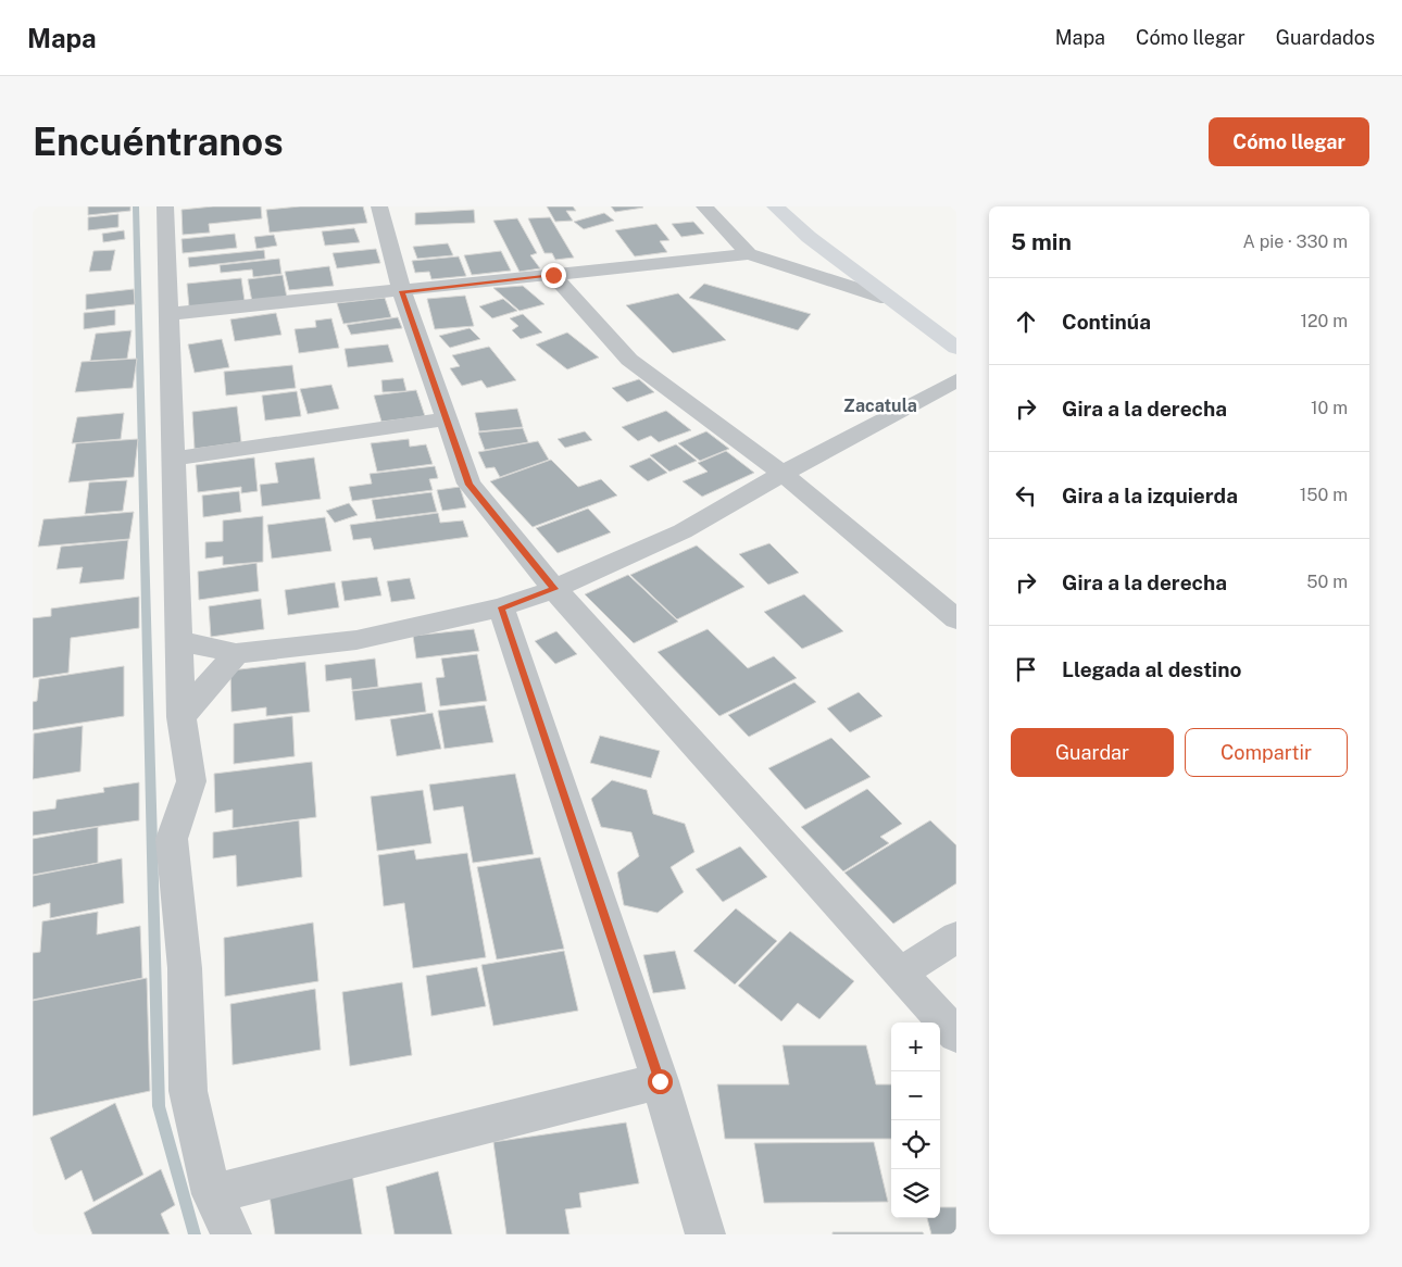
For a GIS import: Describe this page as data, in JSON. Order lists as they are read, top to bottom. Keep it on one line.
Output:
{"districts":["Zacatula"],"page":{"header":"Mapa","nav":["Mapa","Cómo llegar","Guardados"],"buttons":["Cómo llegar",["Guardar","Compartir"]],"title":"Encuéntranos","heading":["5 min","A pie · 330 m"],"list":[["Continúa","120 m"],["Gira a la derecha","10 m"],["Gira a la izquierda","150 m"],["Gira a la derecha","50 m"],"Llegada al destino"],"map_buttons":["+","−"]}}
